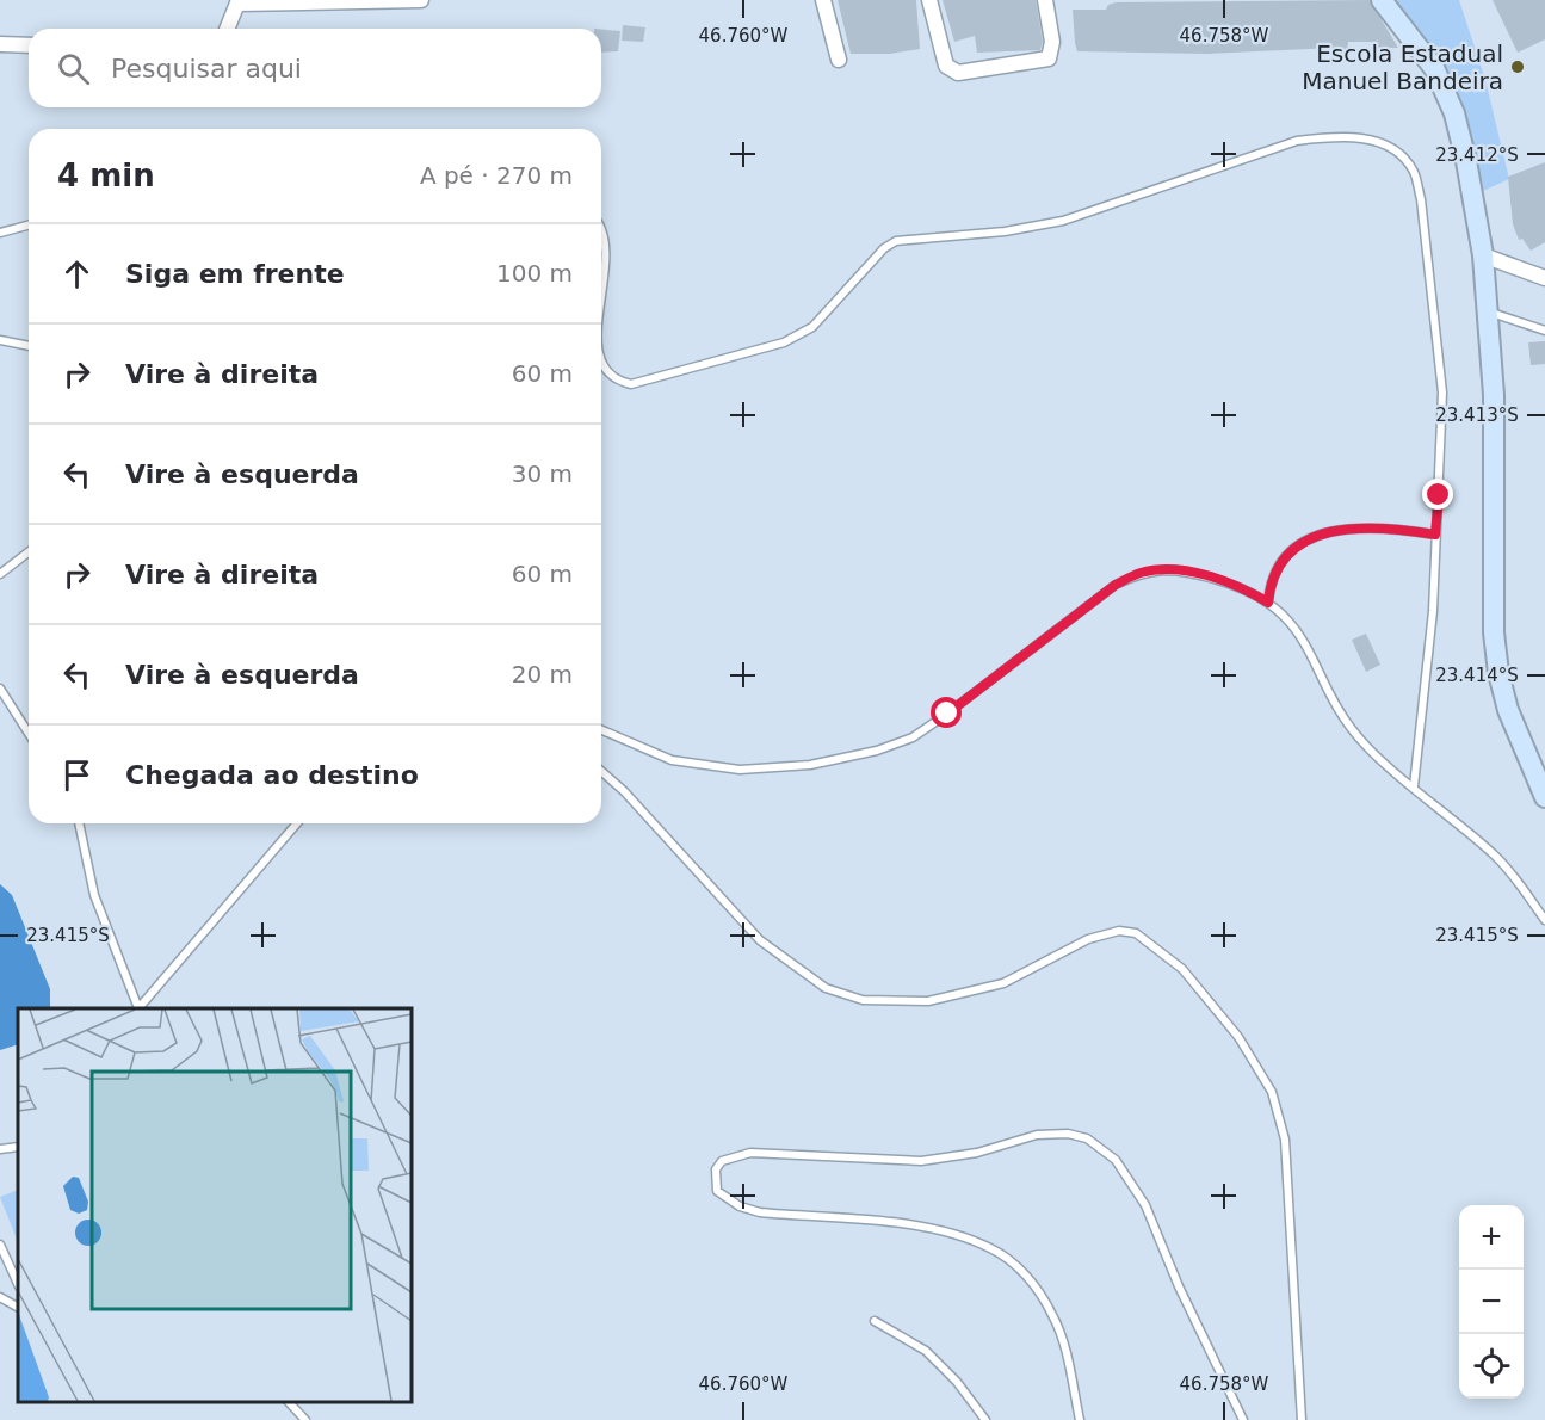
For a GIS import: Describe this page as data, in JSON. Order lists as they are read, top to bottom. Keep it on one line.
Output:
{"places":["Escola Estadual Manuel Bandeira"],"page":{"search":"Pesquisar aqui","heading":["4 min","A pé · 270 m"],"list":[["Siga em frente","100 m"],["Vire à direita","60 m"],["Vire à esquerda","30 m"],["Vire à direita","60 m"],["Vire à esquerda","20 m"],"Chegada ao destino"],"map_buttons":["+","−"]},"coordinates":["46.760°W","46.758°W","23.412°S","23.413°S","23.414°S","23.415°S"]}
